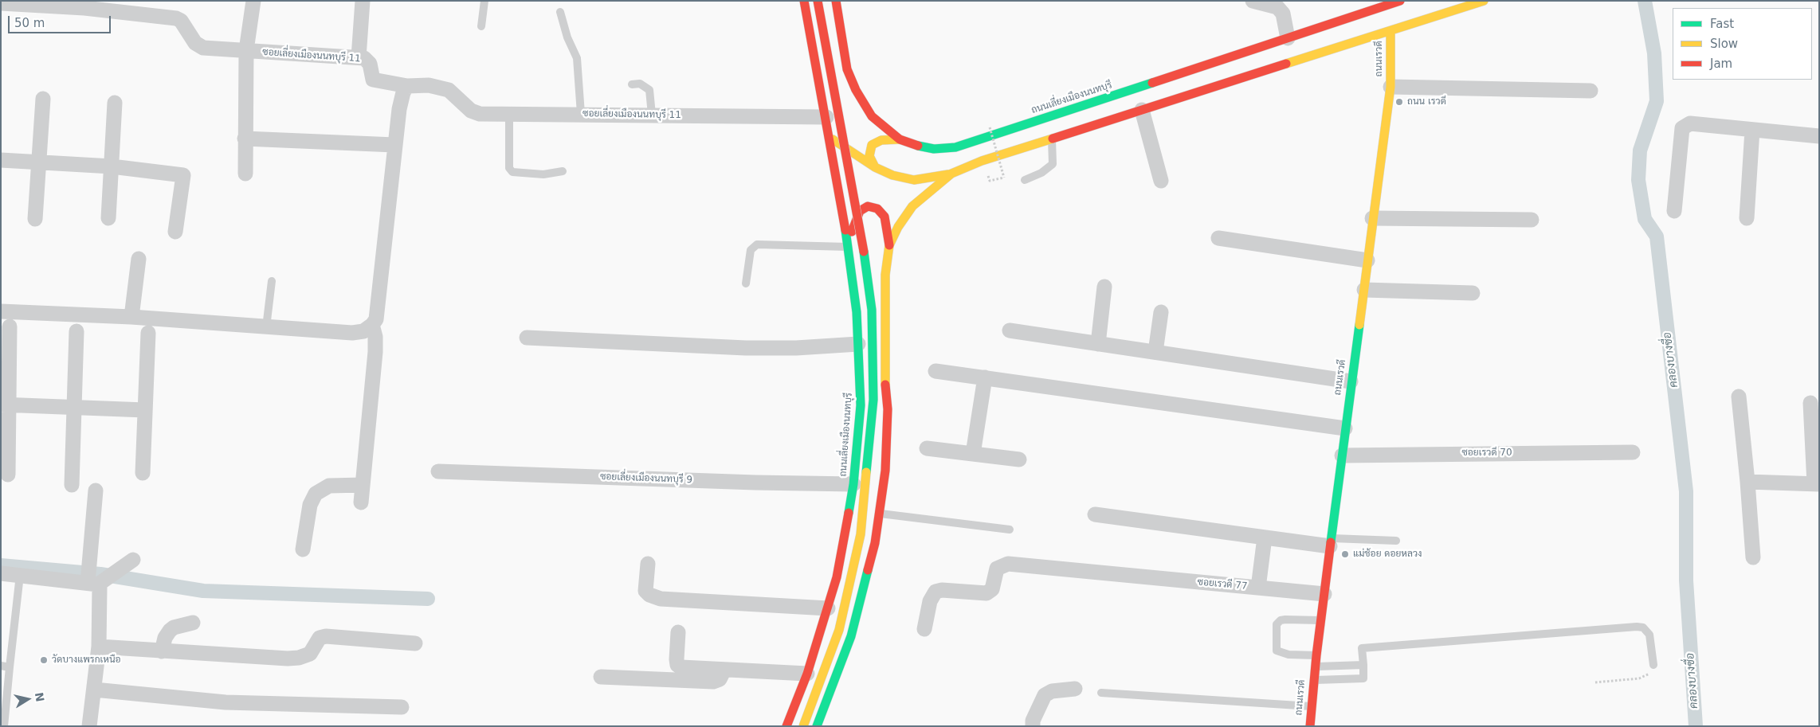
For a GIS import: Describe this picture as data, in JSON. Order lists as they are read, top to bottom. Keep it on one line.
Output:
{"streets":{"main road":["ถนนเรวดี","ถนนเลี่ยงเมืองนนทบุรี"],"street":["ซอยเลี่ยงเมืองนนทบุรี 11","ซอยเรวดี 70","ซอยเลี่ยงเมืองนนทบุรี 9","ซอยเรวดี 77"]},"crossings":[["ซอยเลี่ยงเมืองนนทบุรี 11","ถนนเลี่ยงเมืองนนทบุรี"],["ถนนเรวดี","ซอยเรวดี 70"],["ถนนเรวดี","ซอยเรวดี 77"],["ถนนเลี่ยงเมืองนนทบุรี","ซอยเลี่ยงเมืองนนทบุรี 9"]],"water":["คลองบางซื่อ"],"places":["ถนน เรวดี","แม่ช้อย ดอยหลวง","วัดบางแพรกเหนือ"],"legend":["Fast","Slow","Jam"],"scale_bar":"50 m","north":"right"}
